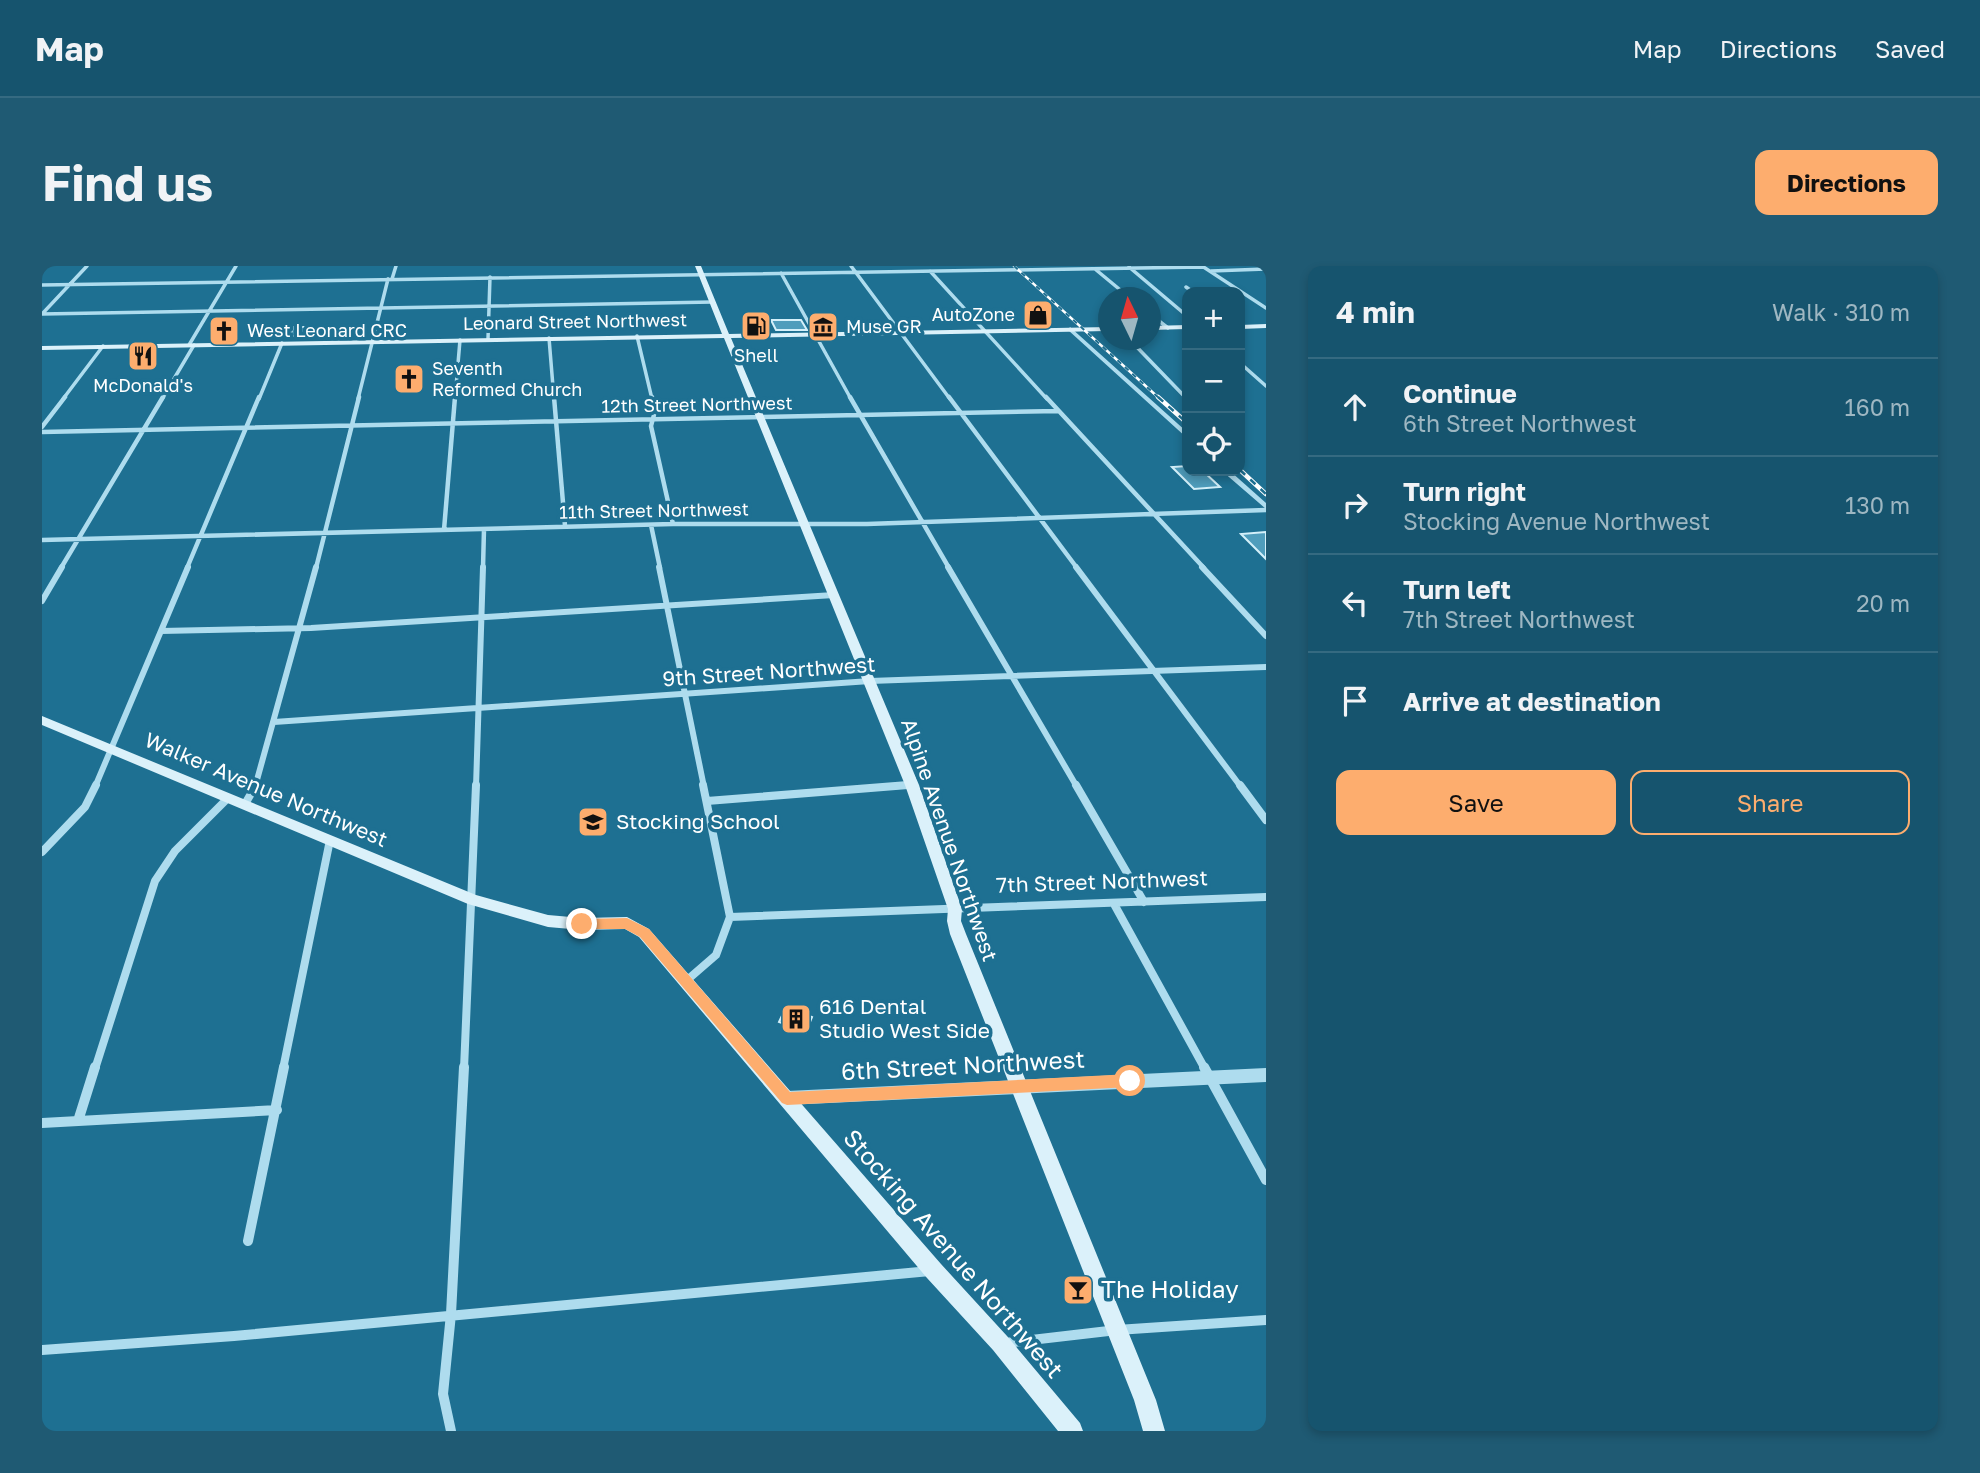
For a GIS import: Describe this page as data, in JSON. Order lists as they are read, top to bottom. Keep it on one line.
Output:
{"streets":{"main road":["Leonard Street Northwest","Walker Avenue Northwest","Alpine Avenue Northwest","Stocking Avenue Northwest"],"street":["12th Street Northwest","11th Street Northwest","9th Street Northwest","7th Street Northwest","6th Street Northwest"]},"crossings":[["Leonard Street Northwest","Alpine Avenue Northwest"],["12th Street Northwest","Alpine Avenue Northwest"],["11th Street Northwest","Alpine Avenue Northwest"],["9th Street Northwest","Alpine Avenue Northwest"],["Walker Avenue Northwest","Stocking Avenue Northwest"],["Alpine Avenue Northwest","7th Street Northwest"],["Alpine Avenue Northwest","6th Street Northwest"],["6th Street Northwest","Stocking Avenue Northwest"]],"places":{"shop":["AutoZone"],"fuel station":["Shell"],"museum":["Muse GR"],"church":["West Leonard CRC","Seventh Reformed Church"],"restaurant":["McDonald's"],"school or university":["Stocking School"],"building":["616 Dental Studio West Side"],"bar":["The Holiday"]},"north":"top","page":{"header":"Map","nav":["Map","Directions","Saved"],"buttons":["Directions",["Save","Share"]],"title":"Find us","heading":["4 min","Walk · 310 m"],"map_buttons":["+","−"],"list":[["Continue","6th Street Northwest","160 m"],["Turn right","Stocking Avenue Northwest","130 m"],["Turn left","7th Street Northwest","20 m"],"Arrive at destination"]}}
